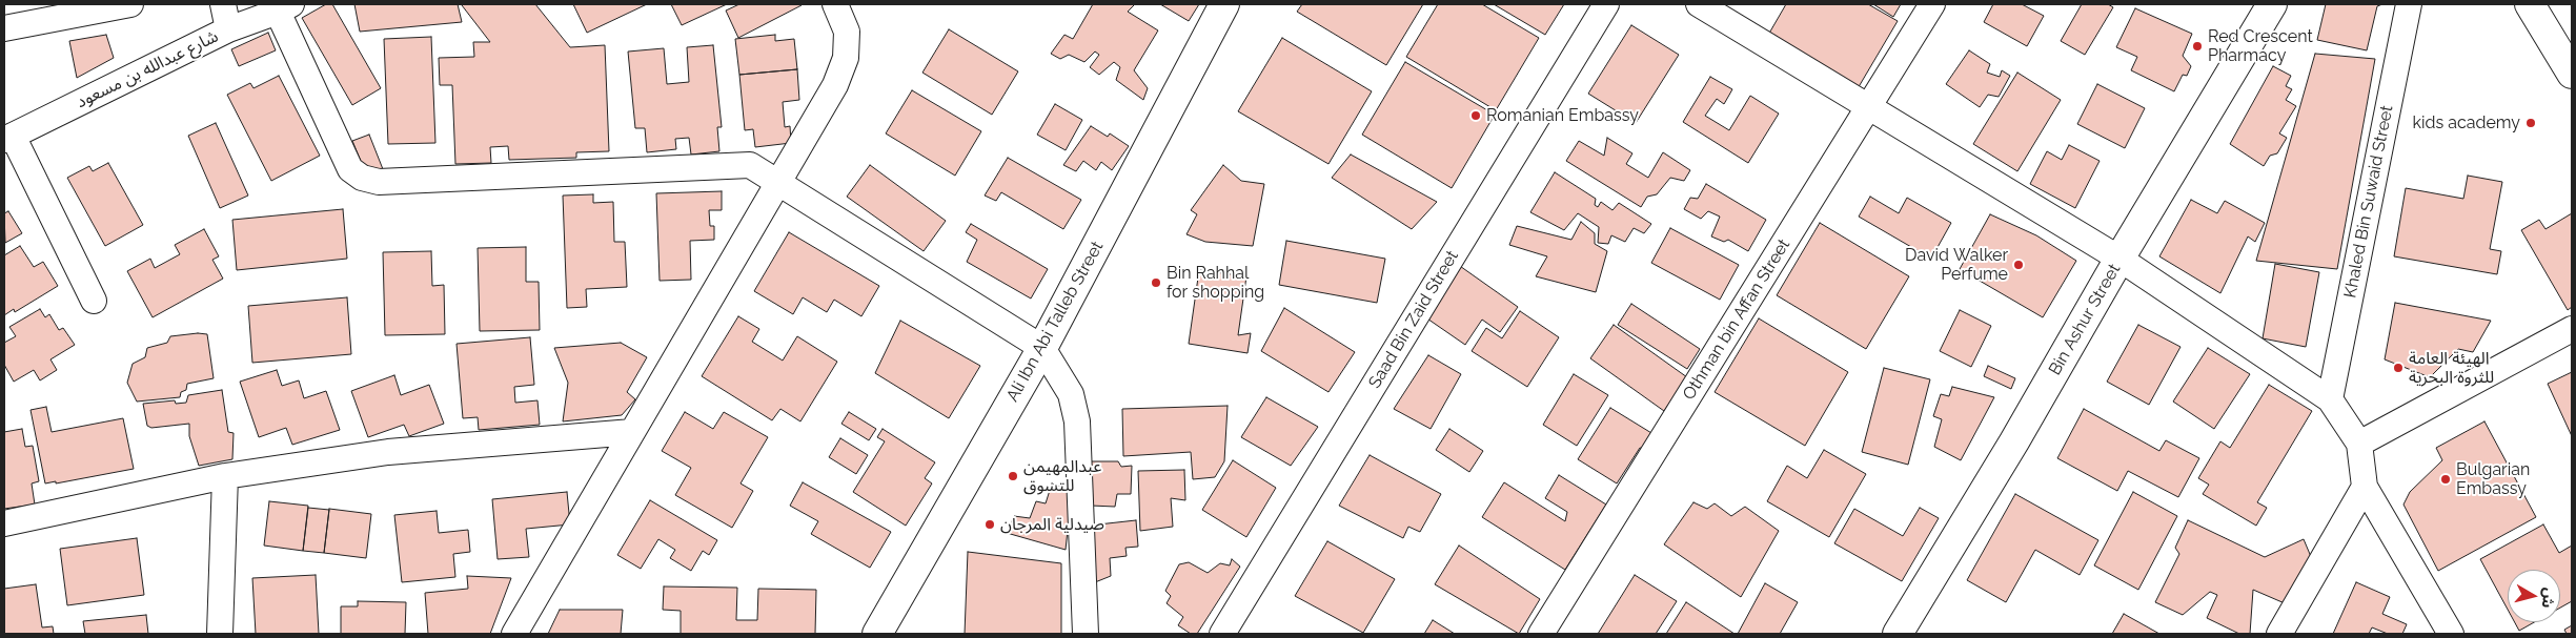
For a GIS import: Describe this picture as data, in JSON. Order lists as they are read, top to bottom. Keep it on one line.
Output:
{"streets":{"main road":["Bin Ashur Street","Ali Ibn Abi Talleb Street"],"street":["شارع عبدالله بن مسعود","Khaled Bin Suwaid Street","Saad Bin Zaid Street","Othman bin Affan Street"]},"places":["Red Crescent Pharmacy","Romanian Embassy","kids academy","David Walker Perfume","Bin Rahhal for shopping","الهيئة العامة للثروة البحرية","عبدالمهيمن للتسوق","Bulgarian Embassy","صيدلية المرجان"],"north":"right"}
